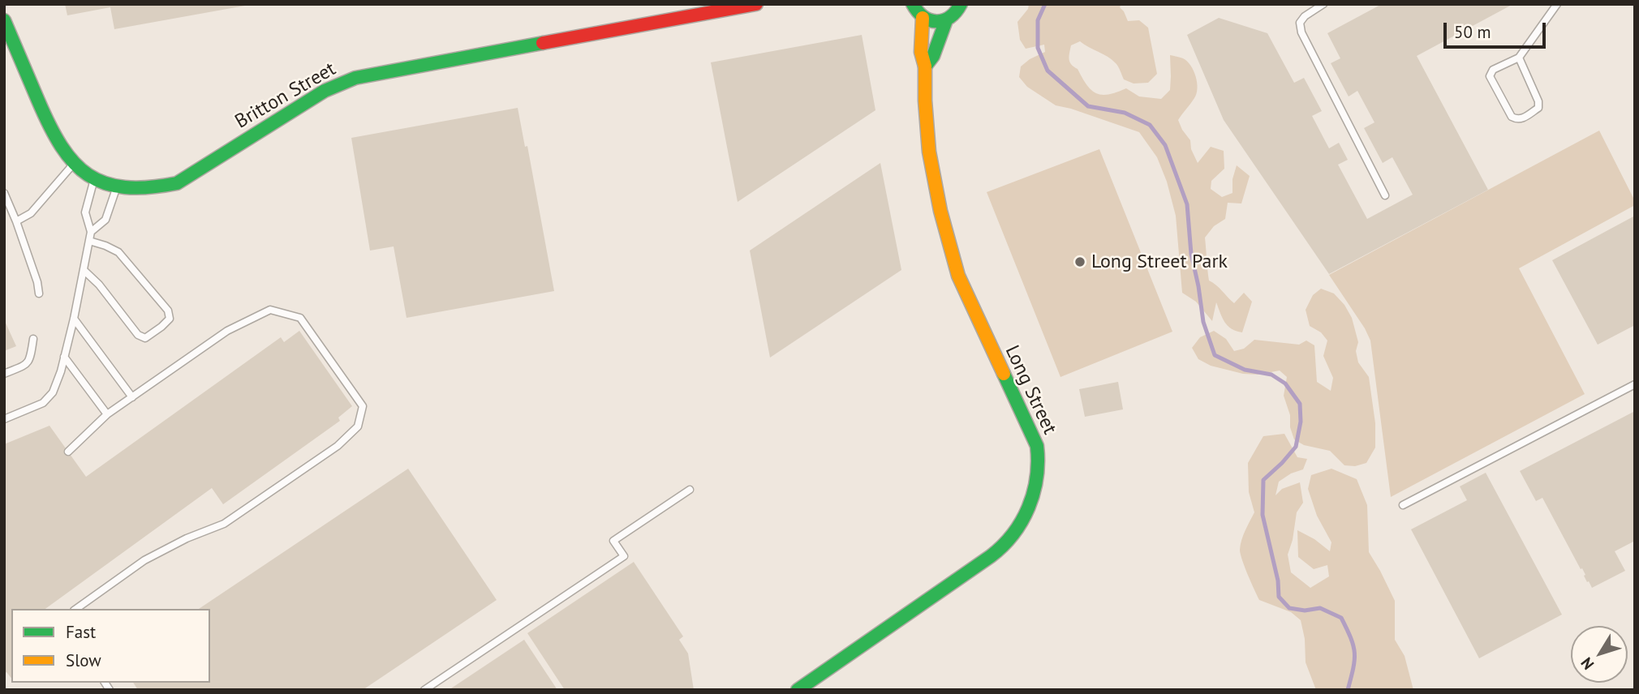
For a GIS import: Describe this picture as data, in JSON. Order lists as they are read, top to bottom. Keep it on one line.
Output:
{"streets":{"street":["Britton Street","Long Street"]},"places":["Long Street Park"],"legend":["Fast","Slow"],"scale_bar":"50 m","north":"bottom left"}
